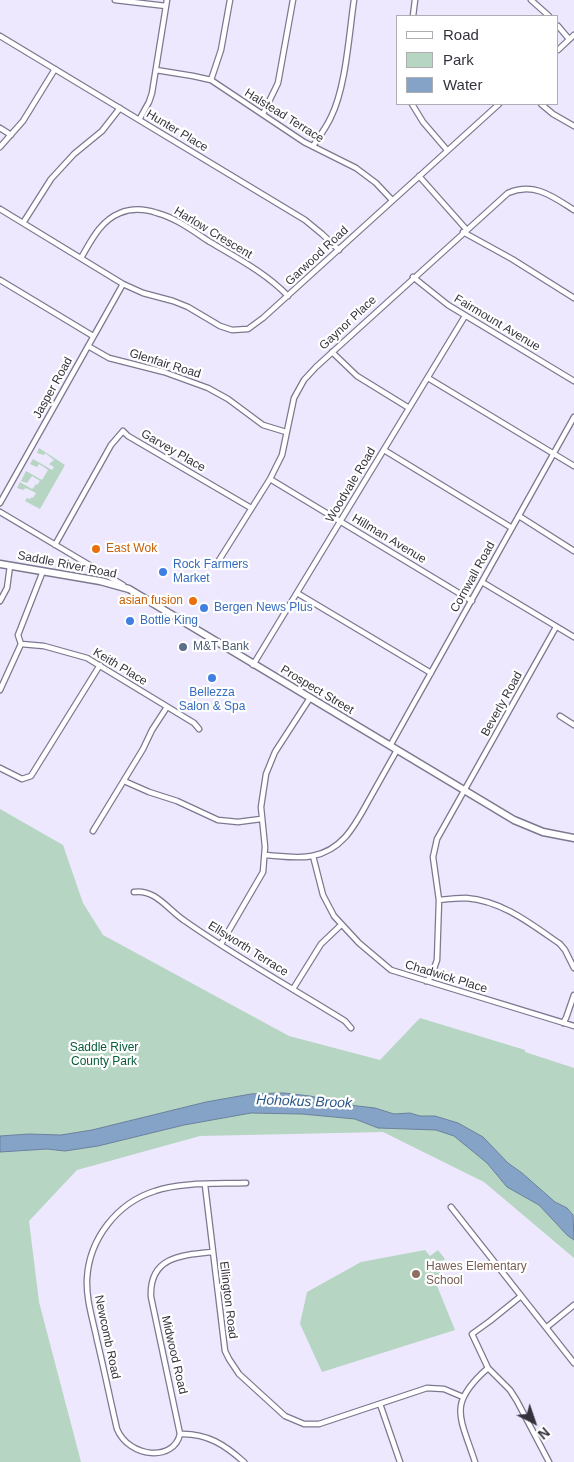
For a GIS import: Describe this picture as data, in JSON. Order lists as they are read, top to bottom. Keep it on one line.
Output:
{"streets":{"main road":["Saddle River Road","Prospect Street"],"street":["Halstead Terrace","Hunter Place","Harlow Crescent","Garwood Road","Gaynor Place","Fairmount Avenue","Glenfair Road","Jasper Road","Garvey Place","Woodvale Road","Hillman Avenue","Cornwall Road","Keith Place","Beverly Road","Ellsworth Terrace","Chadwick Place","Ellington Road","Newcomb Road","Midwood Road"]},"crossings":[["Halstead Terrace","Garwood Road"],["Hunter Place","Garwood Road"],["Harlow Crescent","Garwood Road"],["Garwood Road","Jasper Road"],["Gaynor Place","Fairmount Avenue"],["Gaynor Place","Glenfair Road"],["Gaynor Place","Garvey Place"],["Gaynor Place","Hillman Avenue"],["Fairmount Avenue","Woodvale Road"],["Glenfair Road","Jasper Road"],["Garvey Place","Prospect Street"],["Woodvale Road","Hillman Avenue"],["Woodvale Road","Prospect Street"],["Hillman Avenue","Cornwall Road"],["Saddle River Road","Prospect Street"],["Cornwall Road","Prospect Street"],["Cornwall Road","Chadwick Place"],["Prospect Street","Beverly Road"],["Beverly Road","Chadwick Place"],["Ellington Road","Newcomb Road"],["Ellington Road","Midwood Road"],["Newcomb Road","Midwood Road"]],"water":["Hohokus Brook"],"parks":["Saddle River County Park"],"places":["East Wok","Rock Farmers Market","asian fusion","Bergen News Plus","Bottle King","M&T Bank","Bellezza Salon & Spa","Hawes Elementary School"],"legend":["Road","Park","Water"],"north":"bottom right"}
